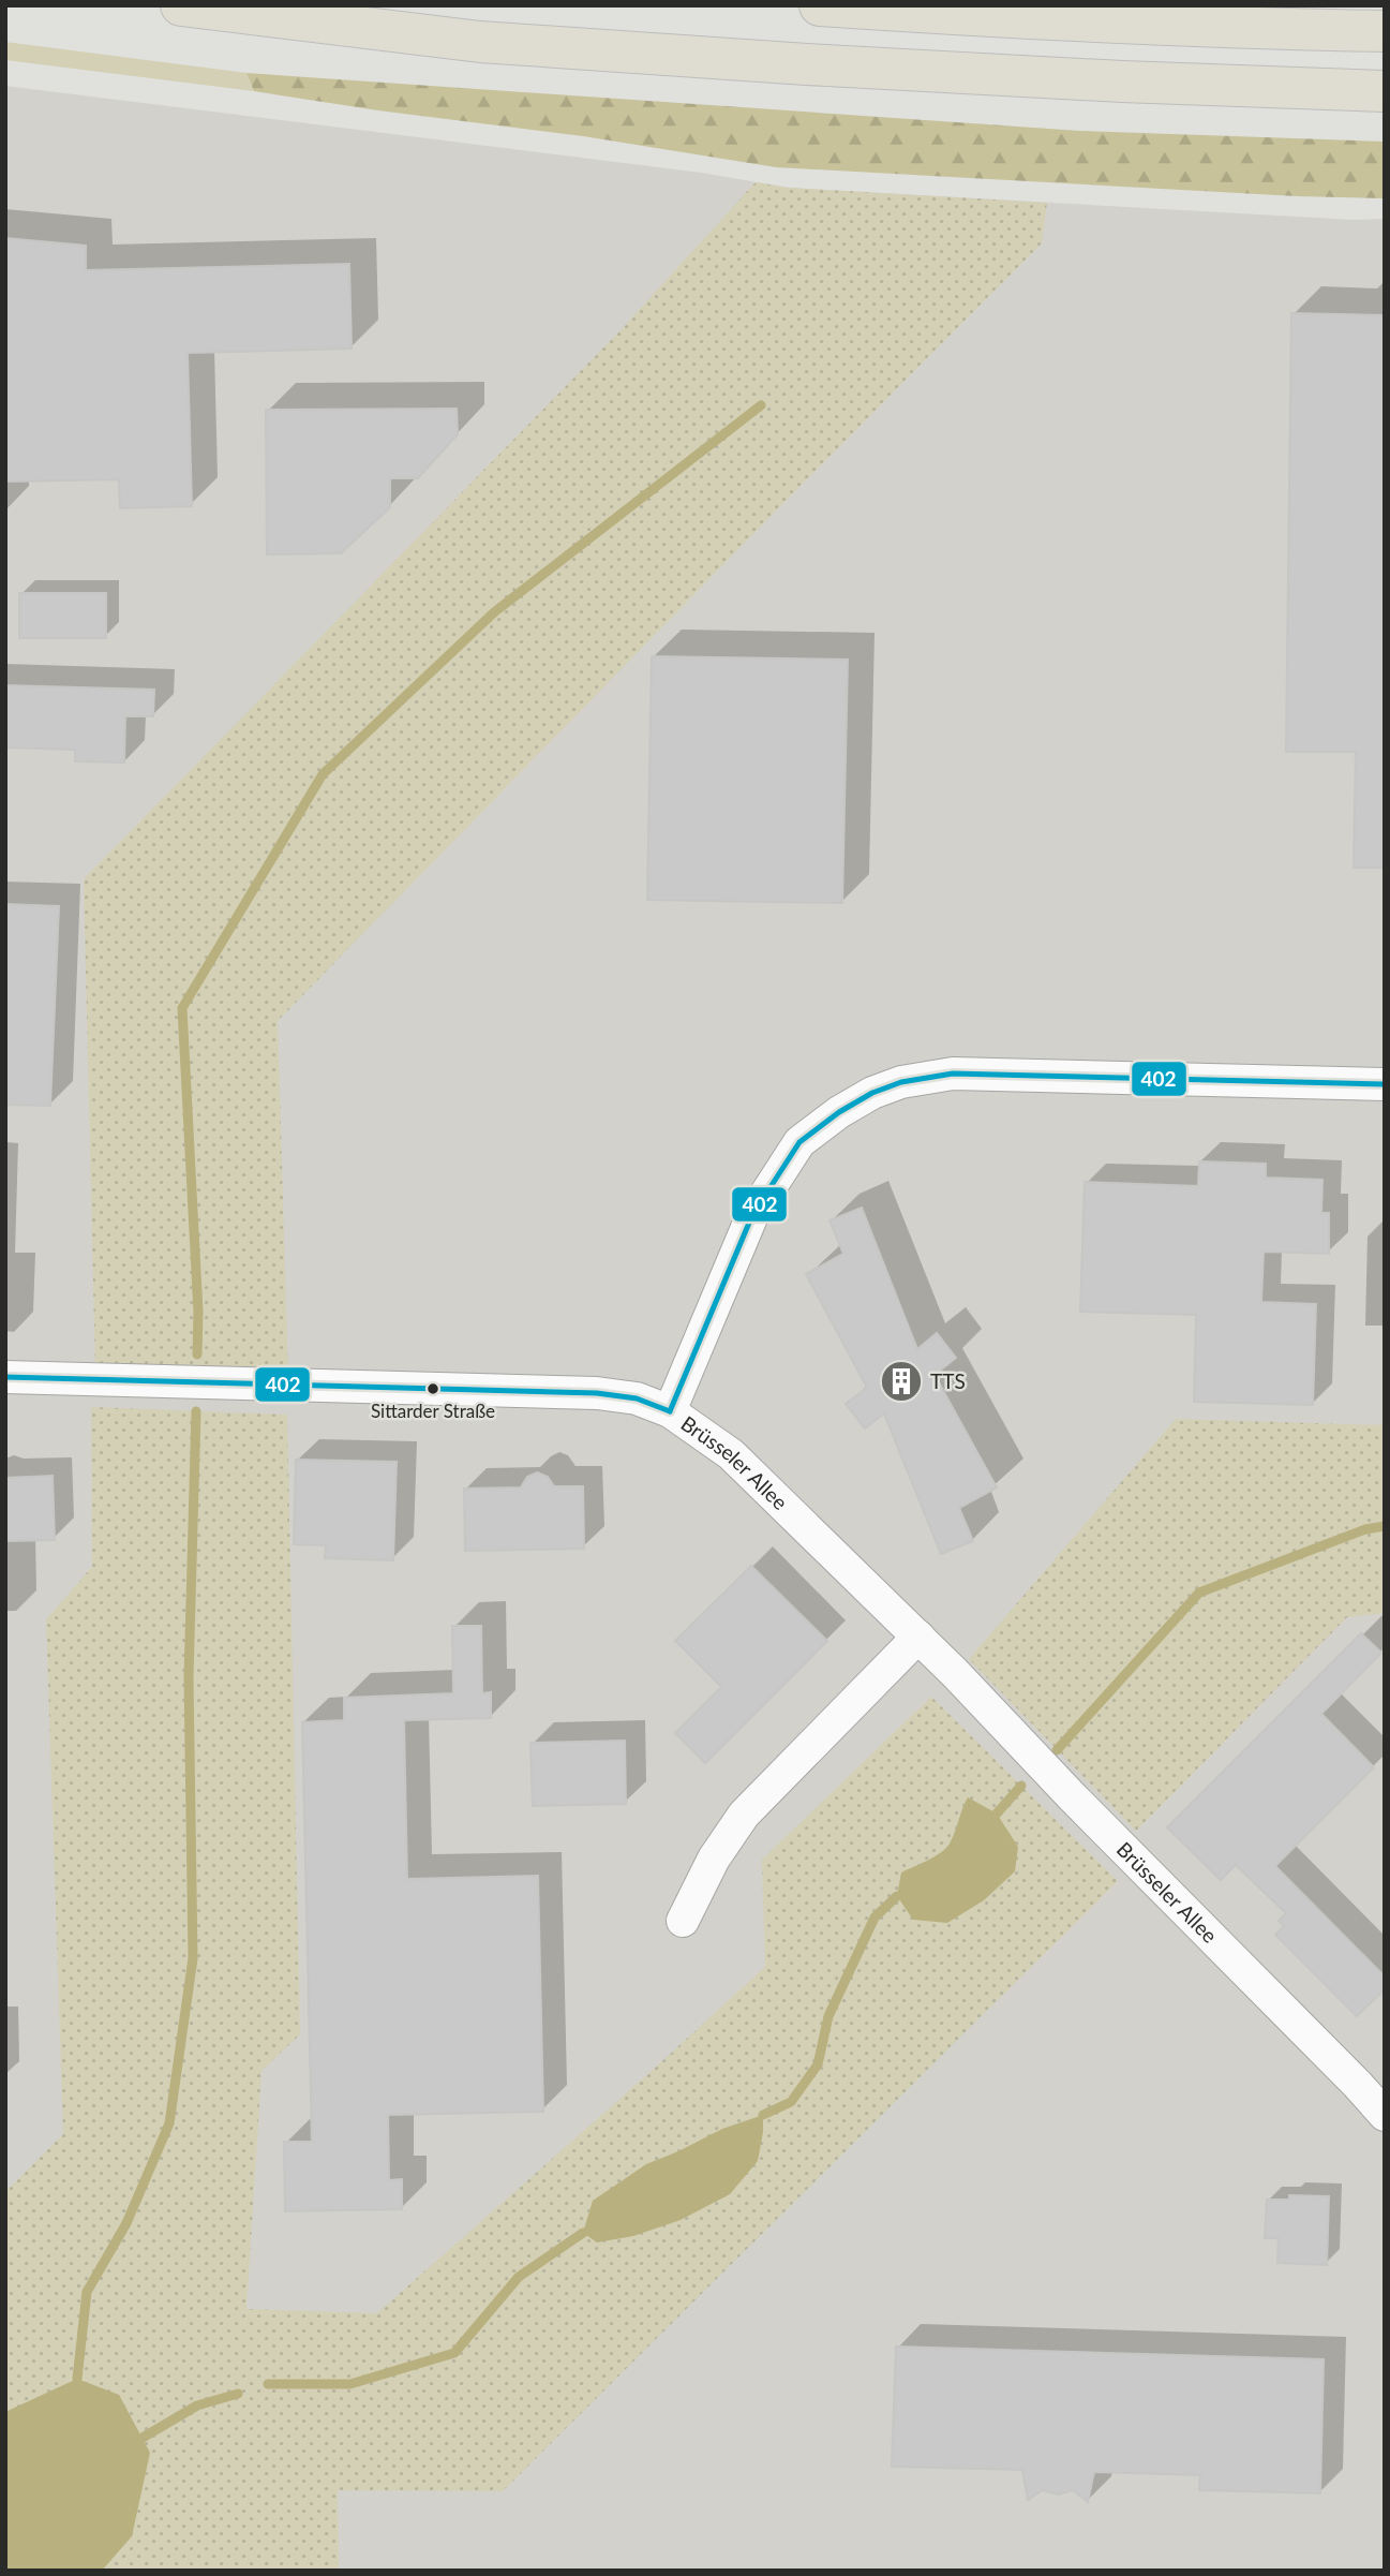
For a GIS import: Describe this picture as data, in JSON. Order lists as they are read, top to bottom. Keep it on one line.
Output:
{"streets":{"street":["Brüsseler Allee"]},"places":{"building":["TTS"],"other":["Sittarder Straße"]},"lines":["transit line 402"]}
